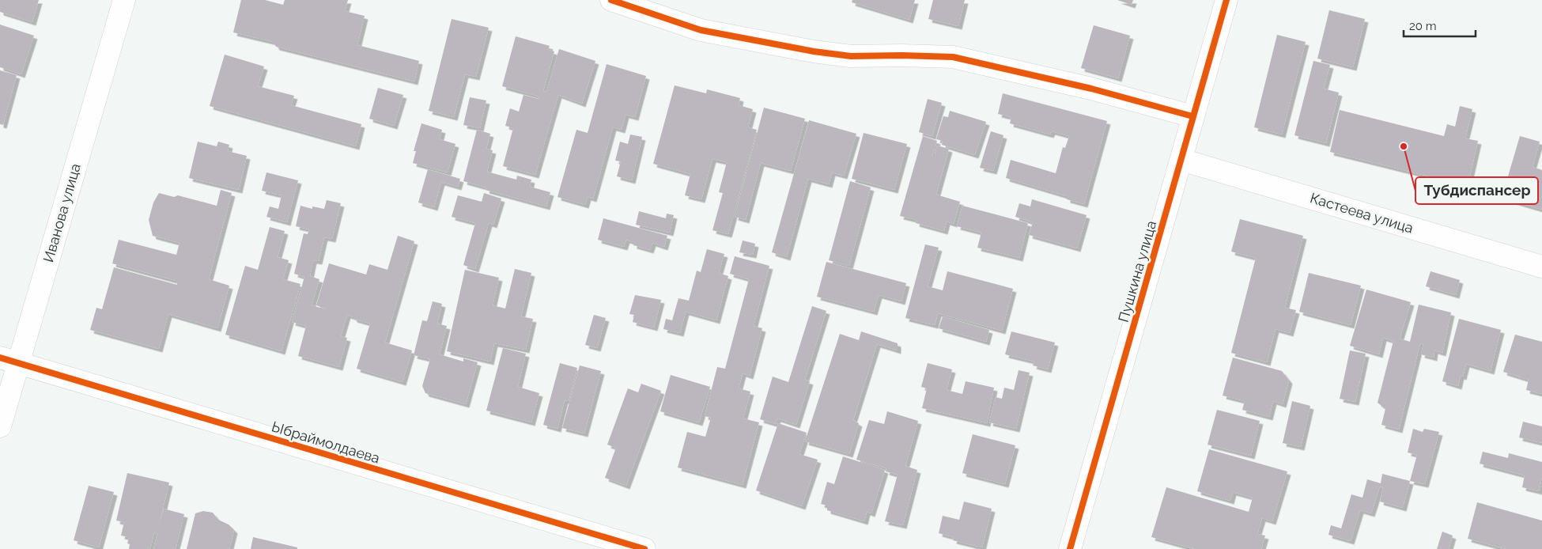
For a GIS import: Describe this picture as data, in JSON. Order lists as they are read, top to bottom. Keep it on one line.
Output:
{"streets":{"street":["Иванова улица","Кастеева улица","Пушкина улица","Ыбраймолдаева"]},"crossings":[["Иванова улица","Ыбраймолдаева"],["Кастеева улица","Пушкина улица"]],"places":["Тубдиспансер"],"scale_bar":"20 m"}
